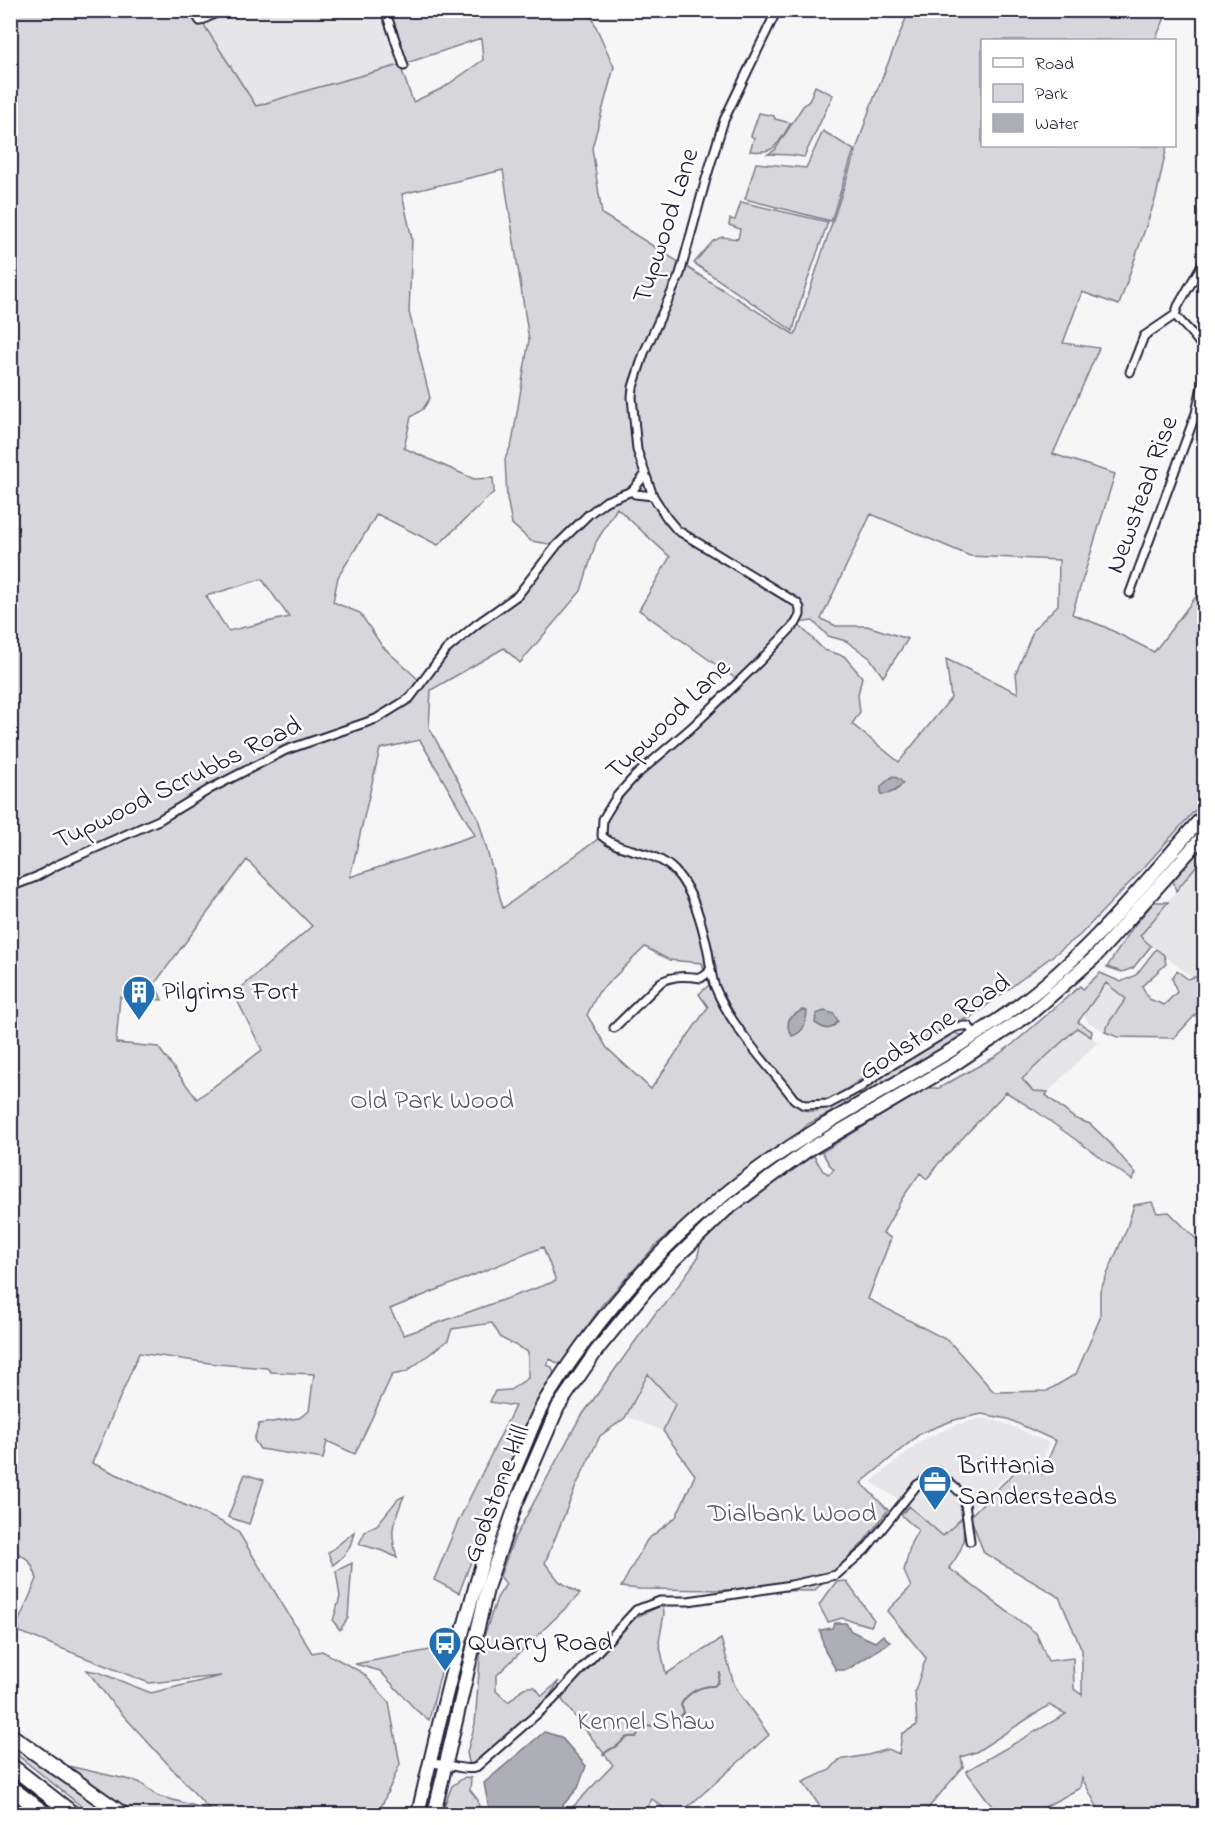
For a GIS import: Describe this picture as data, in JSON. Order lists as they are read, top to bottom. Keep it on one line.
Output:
{"streets":{"highway":["Godstone Road","Godstone Hill"],"street":["Tupwood Lane","Newstead Rise","Tupwood Scrubbs Road"]},"crossings":[["Tupwood Lane","Godstone Road"],["Godstone Road","Godstone Hill"]],"parks":["Old Park Wood","Dialbank Wood","Kennel Shaw"],"places":{"building":["Pilgrims Fort"],"office":["Brittania Sandersteads"],"bus stop":["Quarry Road"]},"legend":["Road","Park","Water"]}
